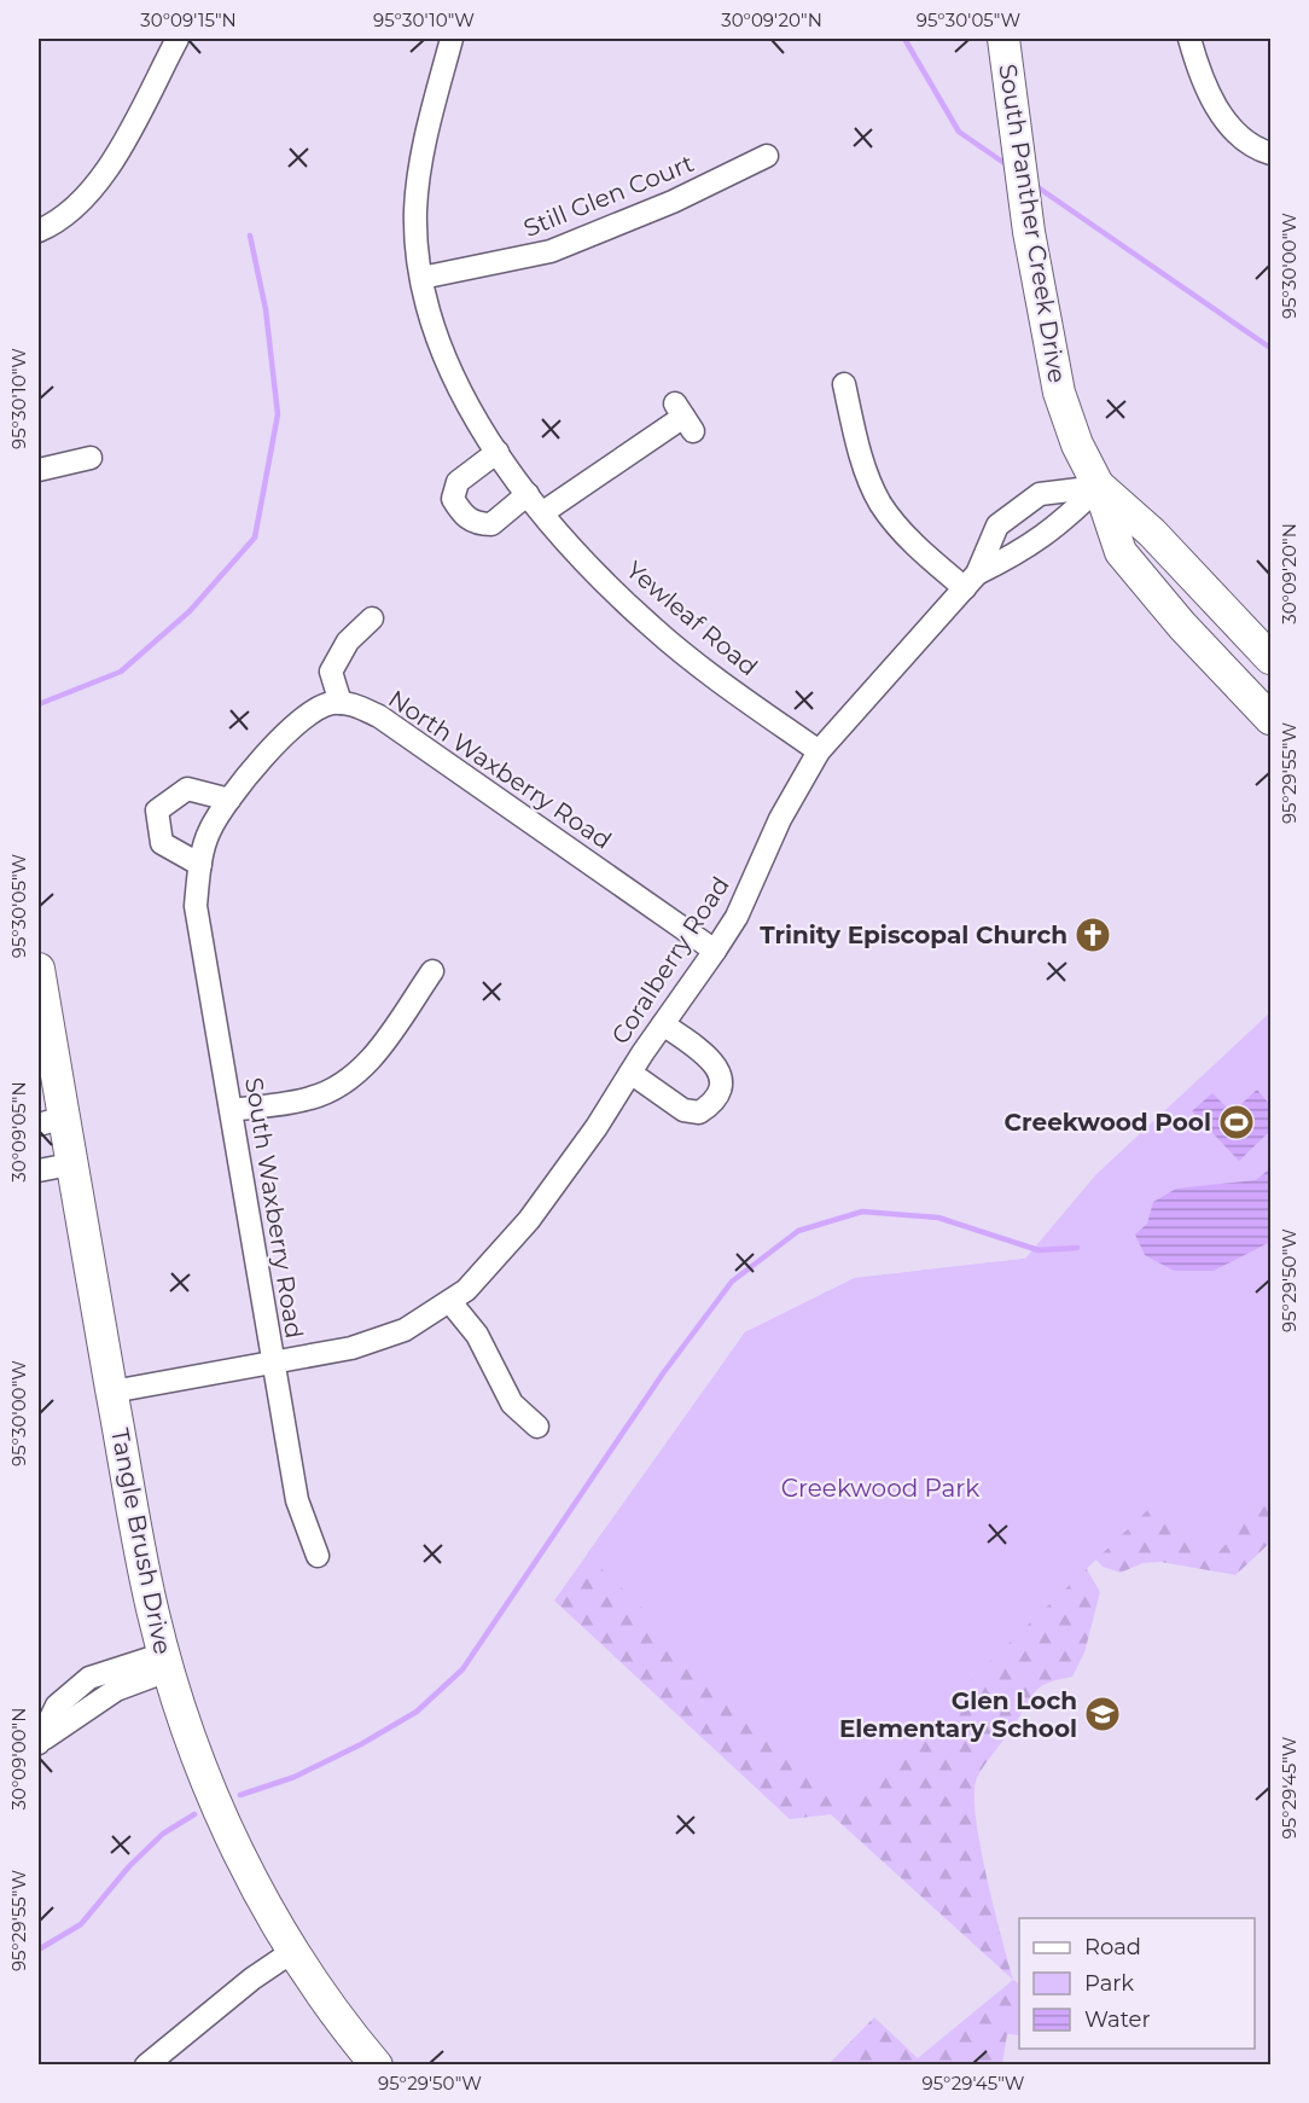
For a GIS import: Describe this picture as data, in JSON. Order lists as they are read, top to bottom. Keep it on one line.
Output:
{"streets":{"street":["Still Glen Court","South Panther Creek Drive","Yewleaf Road","North Waxberry Road","Coralberry Road","South Waxberry Road","Tangle Brush Drive"]},"crossings":[["Still Glen Court","Yewleaf Road"],["South Panther Creek Drive","Coralberry Road"],["Yewleaf Road","Coralberry Road"],["North Waxberry Road","Coralberry Road"],["Coralberry Road","South Waxberry Road"],["Coralberry Road","Tangle Brush Drive"]],"parks":["Creekwood Park"],"places":{"church":["Trinity Episcopal Church"],"sports":["Creekwood Pool"],"school or university":["Glen Loch Elementary School"]},"legend":["Road","Park","Water"],"coordinates":["30°09'15\"N","95°30'10\"W","30°09'20\"N","95°30'05\"W","95°30'00\"W","95°29'55\"W","30°09'05\"N","95°29'50\"W","30°09'00\"N","95°29'45\"W"]}
